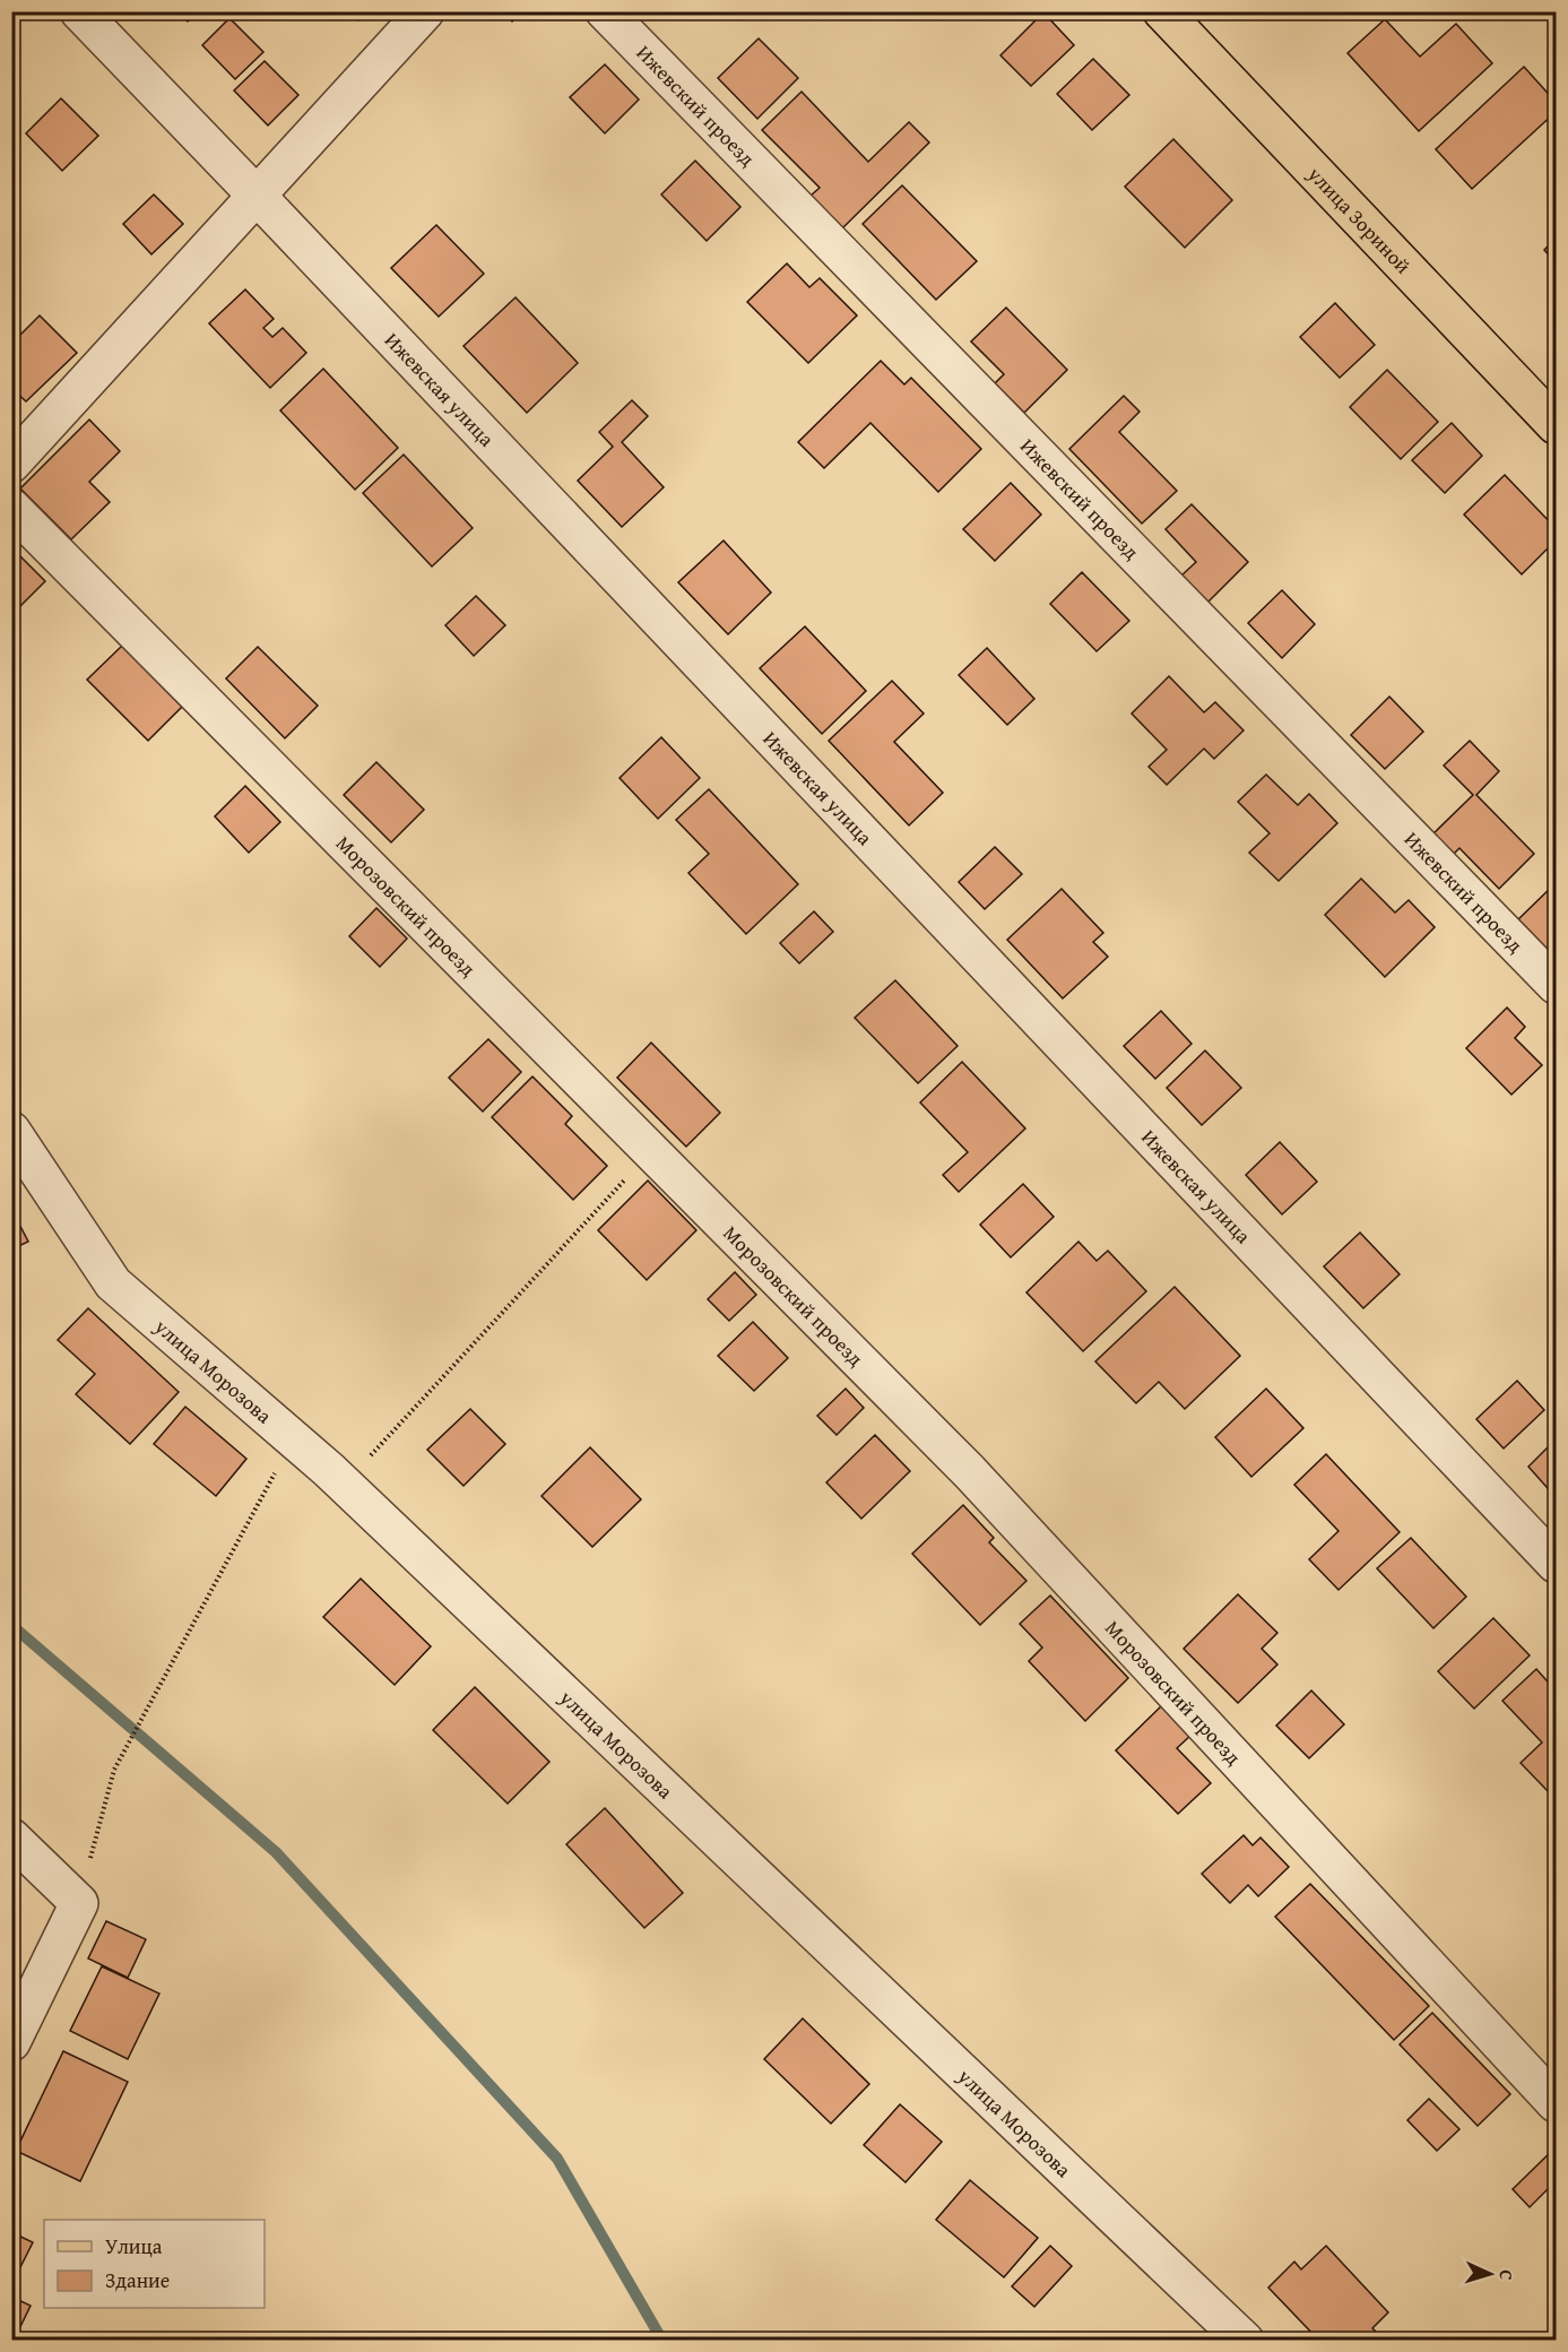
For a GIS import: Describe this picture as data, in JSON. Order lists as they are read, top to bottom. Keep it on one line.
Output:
{"streets":{"main road":["улица Зориной"],"street":["Ижевский проезд","Ижевская улица","Морозовский проезд","улица Морозова"]},"legend":["Улица","Здание"],"north":"right"}
